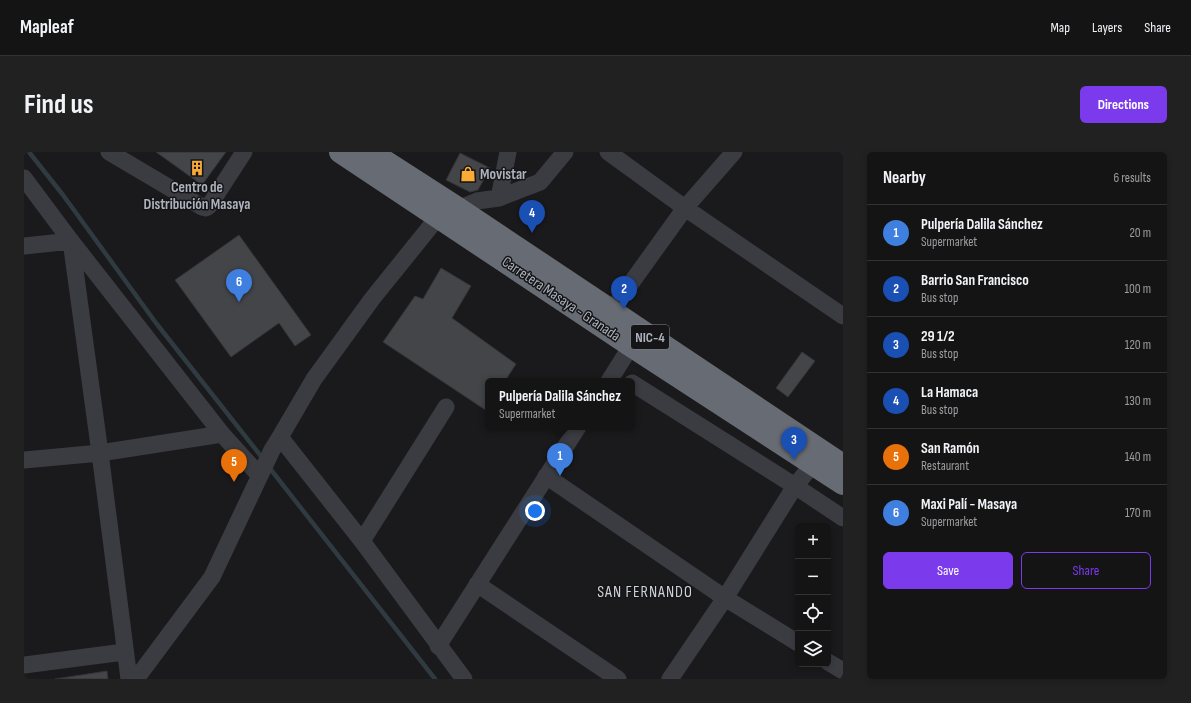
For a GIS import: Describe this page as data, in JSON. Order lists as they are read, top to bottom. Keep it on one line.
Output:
{"streets":{"highway":["Carretera Masaya - Granada","NIC-4"]},"districts":["SAN FERNANDO"],"places":{"building":["Centro de Distribución Masaya"],"shop":["Movistar"]},"page":{"header":"Mapleaf","nav":["Map","Layers","Share"],"buttons":["Directions",["Save","Share"]],"title":"Find us","heading":["Nearby","6 results"],"pins":["4","6","2","3","1","5"],"list":[{"mark":"1","name":"Pulpería Dalila Sánchez","note":"Supermarket","value":"20 m"},{"mark":"2","name":"Barrio San Francisco","note":"Bus stop","value":"100 m"},{"mark":"3","name":"29 1/2","note":"Bus stop","value":"120 m"},{"mark":"4","name":"La Hamaca","note":"Bus stop","value":"130 m"},{"mark":"5","name":"San Ramón","note":"Restaurant","value":"140 m"},{"mark":"6","name":"Maxi Palí - Masaya","note":"Supermarket","value":"170 m"}],"popup":["Pulpería Dalila Sánchez","Supermarket"],"map_buttons":["+","−"]}}
